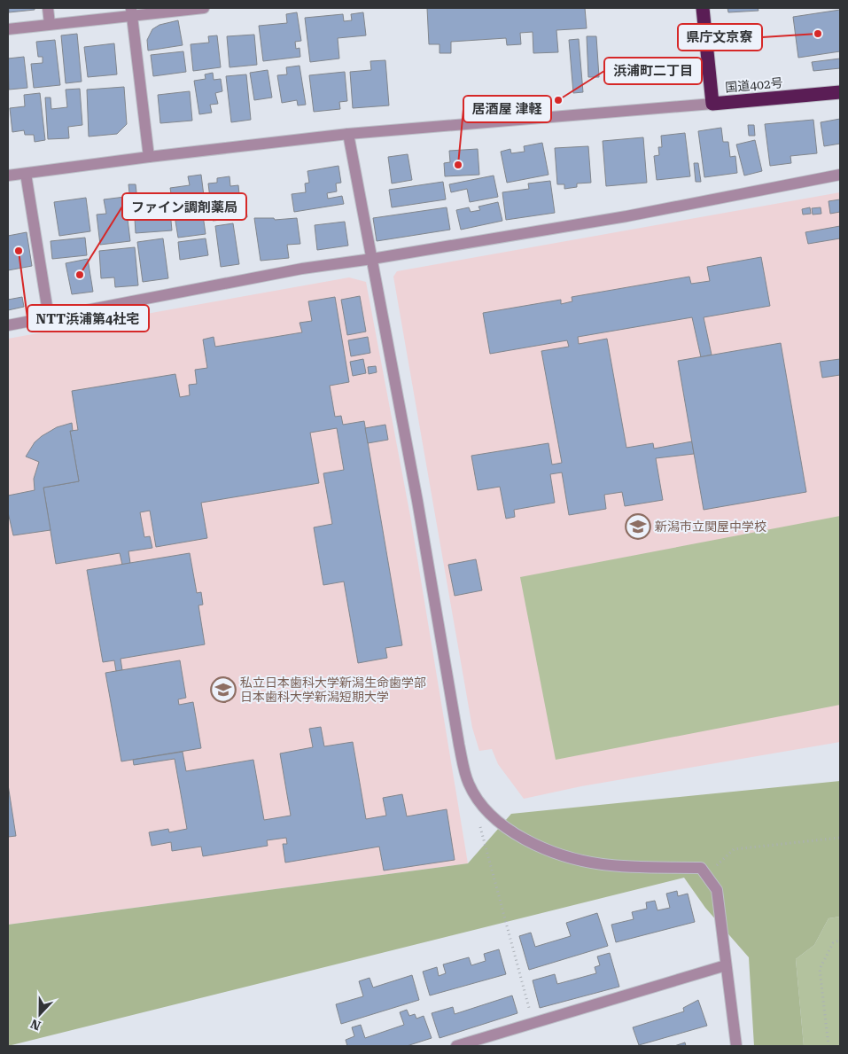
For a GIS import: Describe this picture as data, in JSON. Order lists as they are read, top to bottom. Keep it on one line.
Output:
{"streets":{"highway":["国道402号"]},"places":{"other":["県庁文京寮","浜浦町二丁目","居酒屋 津軽","NTT浜浦第4社宅","ファイン調剤薬局"],"school or university":["新潟市立関屋中学校","私立日本歯科大学新潟生命歯学部 日本歯科大学新潟短期大学"]},"north":"bottom"}
